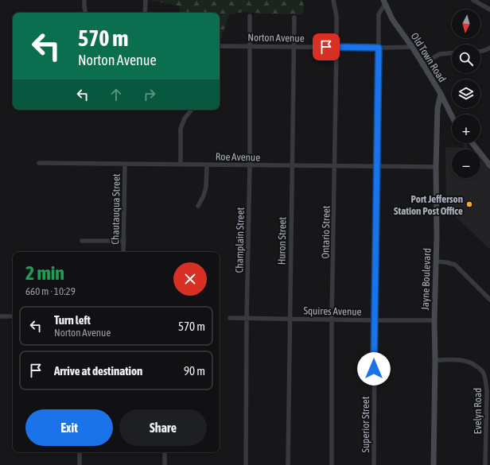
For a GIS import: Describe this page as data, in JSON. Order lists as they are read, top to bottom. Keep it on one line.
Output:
{"streets":{"street":["Norton Avenue","Old Town Road","Roe Avenue","Chautauqua Street","Ontario Street","Champlain Street","Huron Street","Jayne Boulevard","Squires Avenue","Evelyn Road","Superior Street"]},"crossings":[["Norton Avenue","Old Town Road"],["Norton Avenue","Ontario Street"],["Norton Avenue","Champlain Street"],["Norton Avenue","Huron Street"],["Norton Avenue","Superior Street"],["Old Town Road","Jayne Boulevard"],["Old Town Road","Superior Street"],["Roe Avenue","Chautauqua Street"],["Roe Avenue","Ontario Street"],["Roe Avenue","Champlain Street"],["Roe Avenue","Huron Street"],["Roe Avenue","Jayne Boulevard"],["Roe Avenue","Superior Street"],["Ontario Street","Squires Avenue"],["Champlain Street","Squires Avenue"],["Huron Street","Squires Avenue"],["Jayne Boulevard","Squires Avenue"],["Jayne Boulevard","Evelyn Road"],["Squires Avenue","Superior Street"]],"places":["Port Jefferson Station Post Office"],"north":"bottom","page":{"map_buttons":["+","−"],"turn":["570 m","Norton Avenue"],"heading":["2 min","660 m · 10:29"],"list":[{"name":"Turn left","note":"Norton Avenue","value":"570 m"},{"name":"Arrive at destination","value":"90 m"}],"buttons":["Exit","Share"]}}
